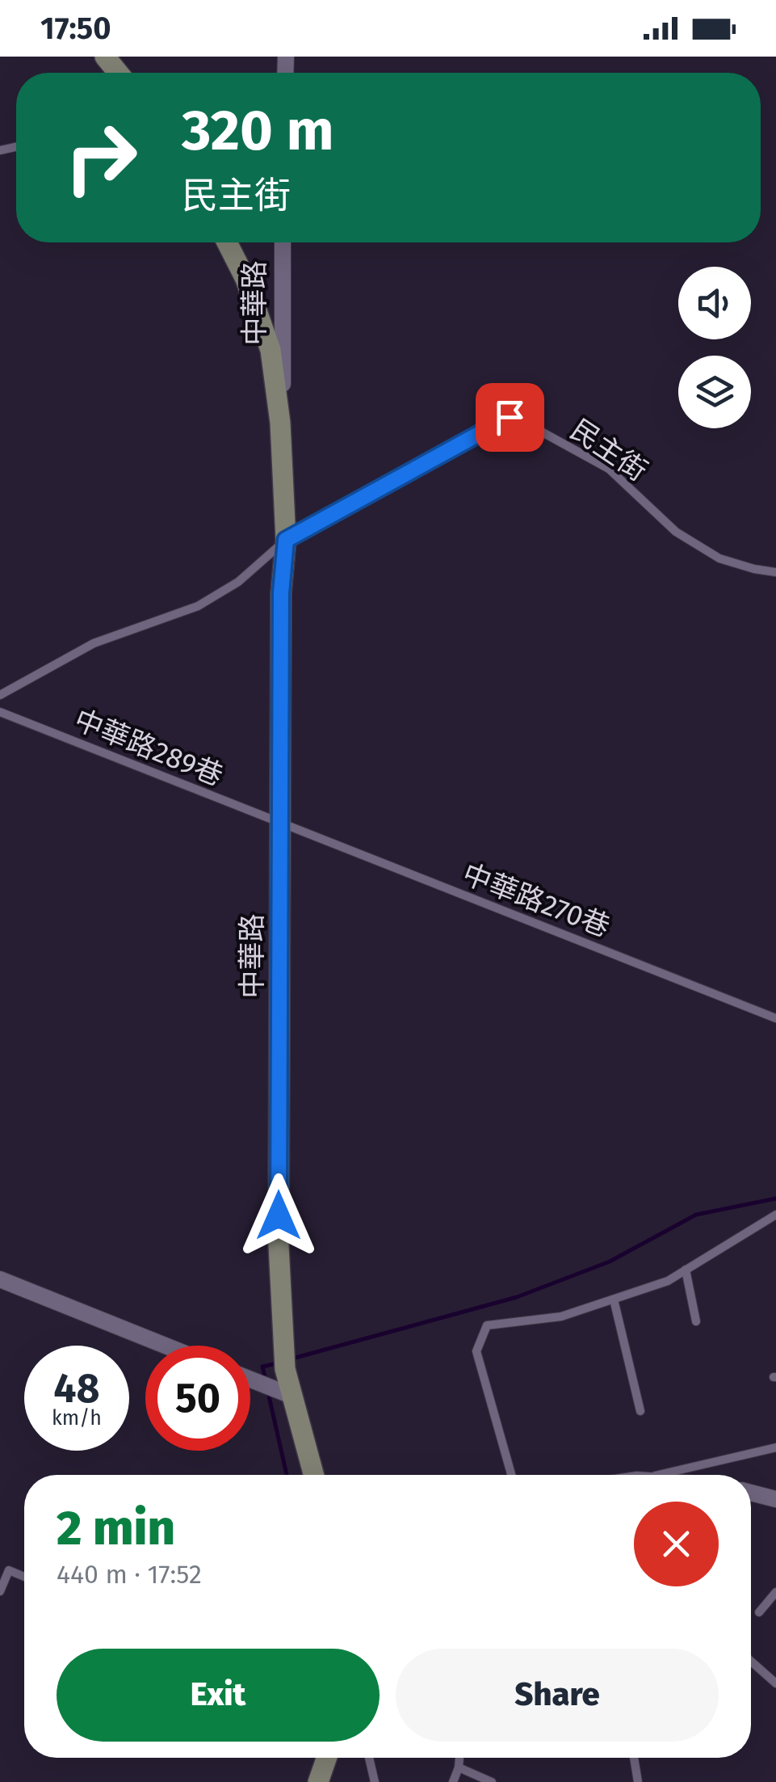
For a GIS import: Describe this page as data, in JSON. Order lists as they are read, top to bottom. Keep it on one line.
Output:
{"streets":{"main road":["中華路"],"lane":["民主街","中華路289巷","中華路270巷"]},"crossings":[["中華路","民主街"],["中華路","中華路289巷"],["中華路","中華路270巷"],["中華路289巷","中華路270巷"]],"page":{"status":"17:50","turn":["320 m","民主街"],"speed":"48 km/h","limit":"50","heading":["2 min","440 m · 17:52"],"buttons":["Exit","Share"]}}
